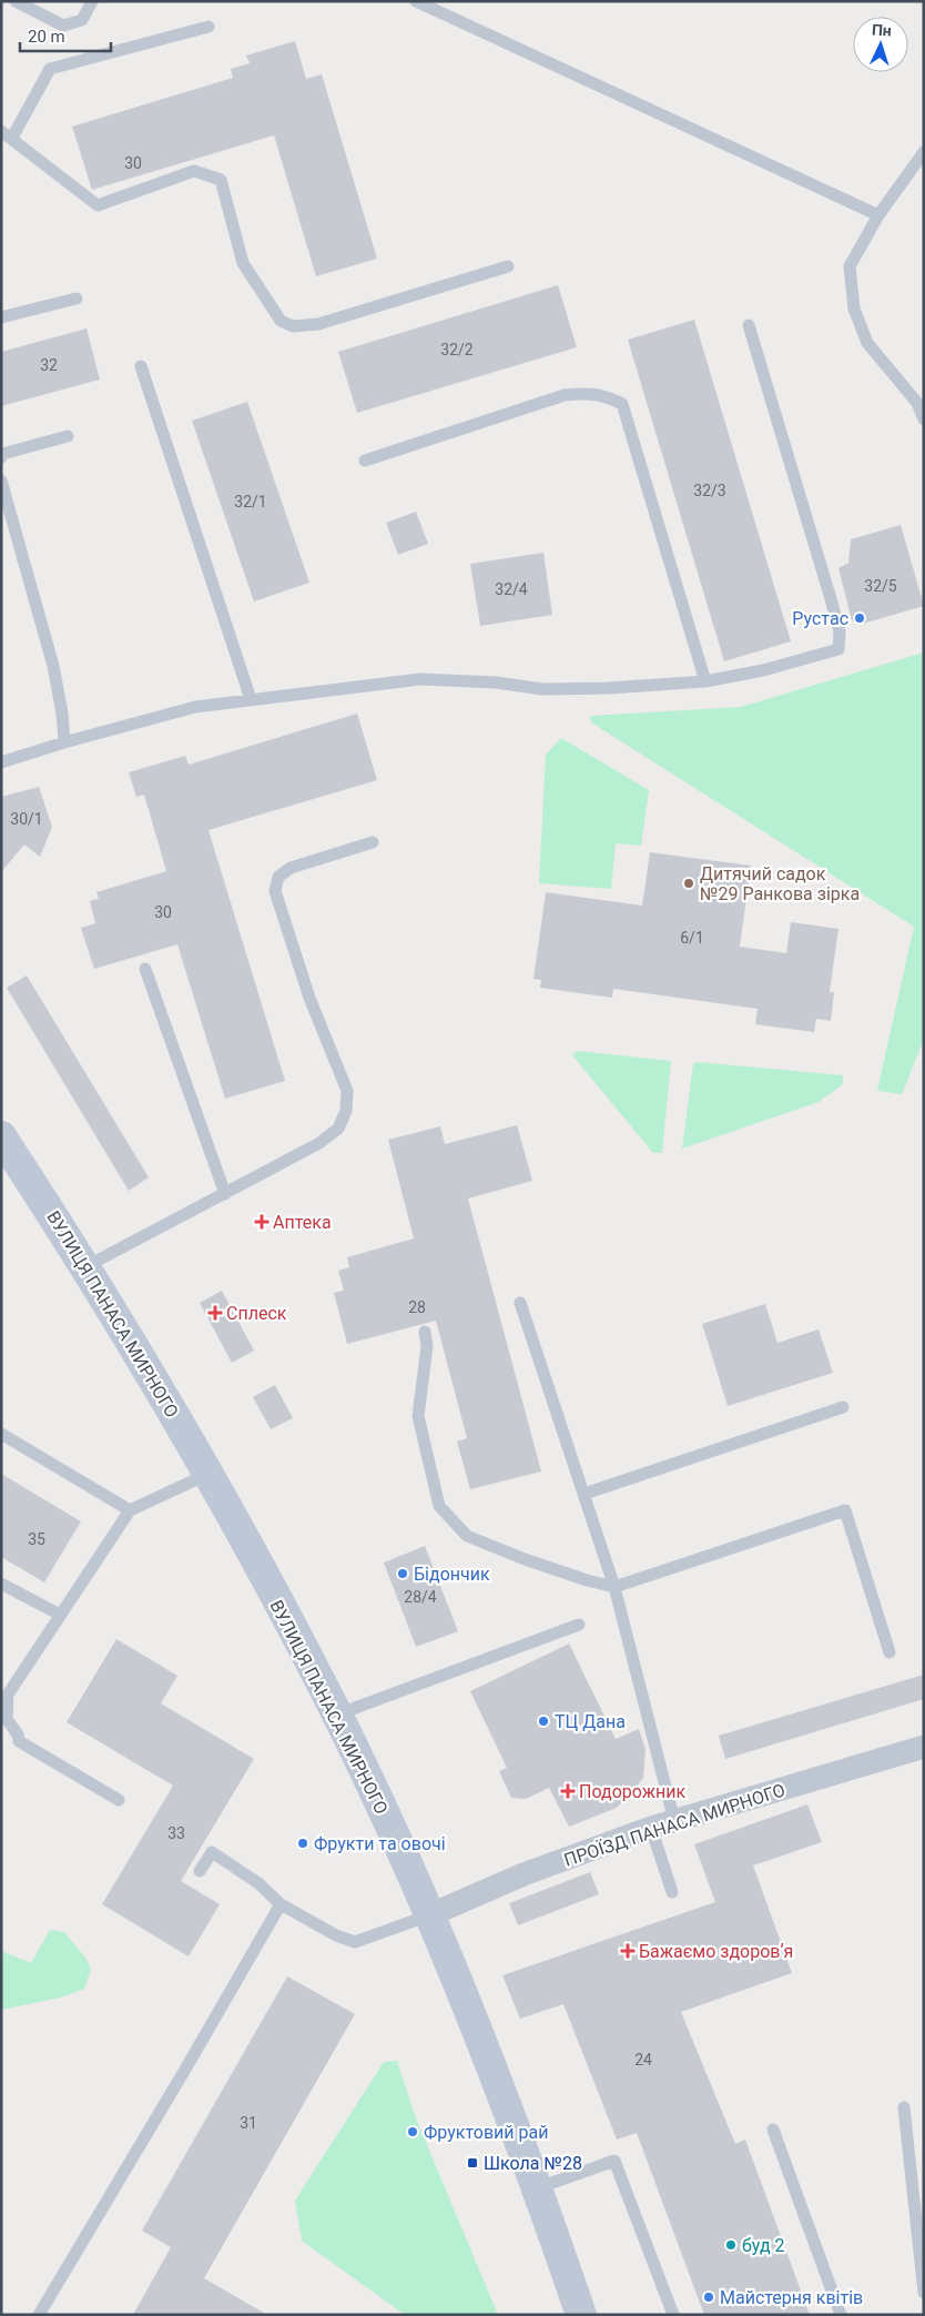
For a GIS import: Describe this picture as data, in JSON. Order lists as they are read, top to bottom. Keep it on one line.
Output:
{"streets":{"main road":["ВУЛИЦЯ ПАНАСА МИРНОГО"],"street":["ПРОЇЗД ПАНАСА МИРНОГО"]},"crossings":[["ВУЛИЦЯ ПАНАСА МИРНОГО","ПРОЇЗД ПАНАСА МИРНОГО"]],"places":{"other":["Рустас","Дитячий садок №29 Ранкова зірка","Бідончик","ТЦ Дана","Фрукти та овочі","Фруктовий рай","буд 2","Майстерня квітів"],"health":["Аптека","Сплеск","Подорожник","Бажаємо здоровʼя"],"transit":["Школа №28"]},"house_numbers":["30","32/2","32","32/3","32/1","32/5","32/4","30/1","30","6/1","28","35","28/4","33","24","31"],"scale_bar":"20 m","north":"top"}
